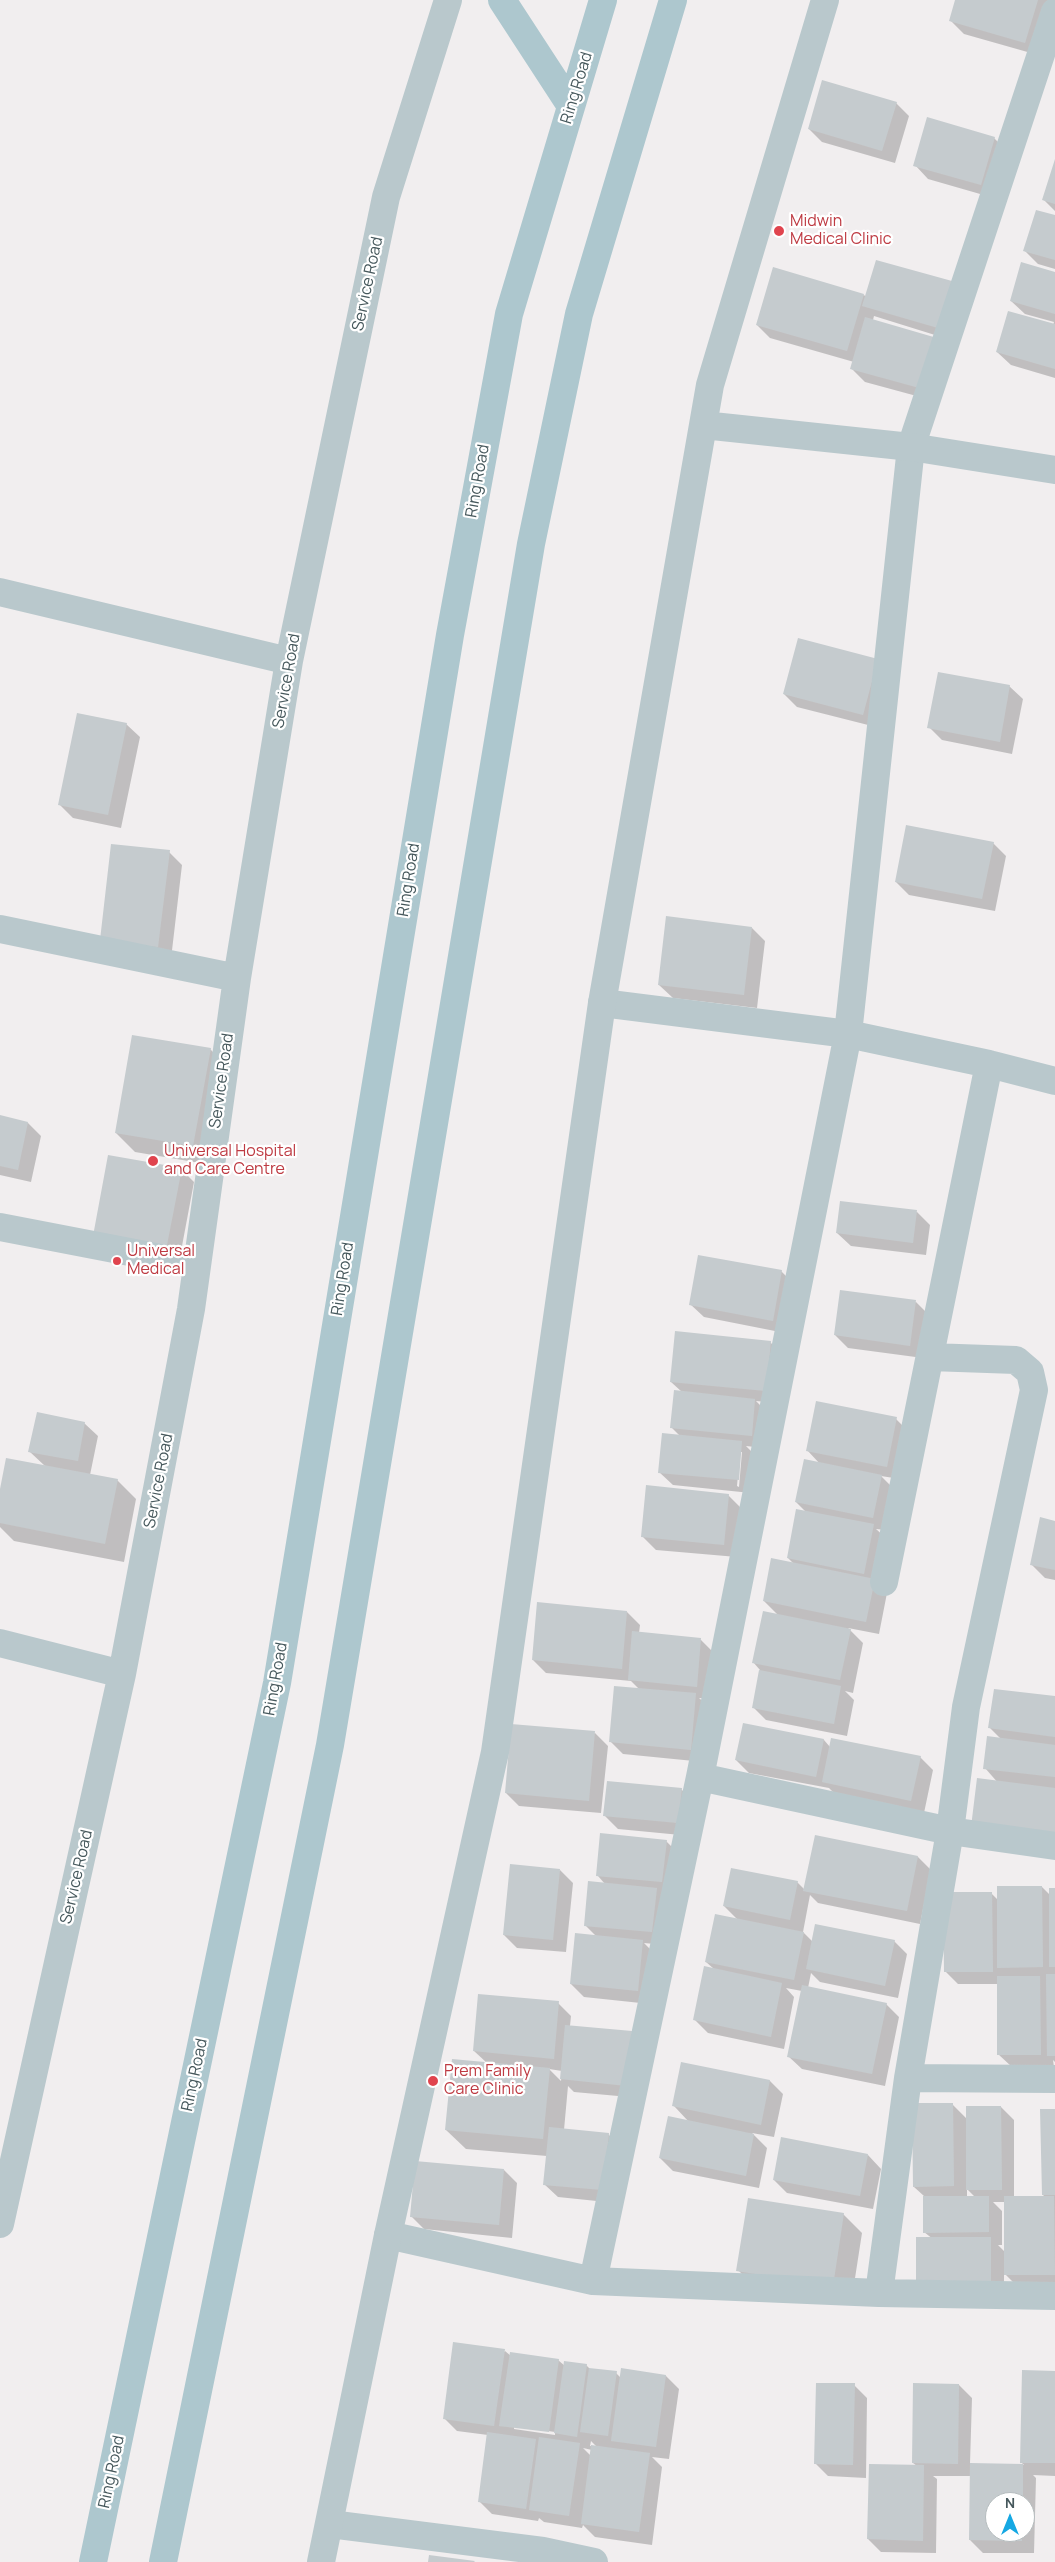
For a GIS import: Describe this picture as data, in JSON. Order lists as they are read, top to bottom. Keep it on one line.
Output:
{"streets":{"main road":["Ring Road"],"street":["Service Road"]},"places":["Midwin Medical Clinic","Universal Hospital and Care Centre","Universal Medical","Prem Family Care Clinic"],"north":"top"}
